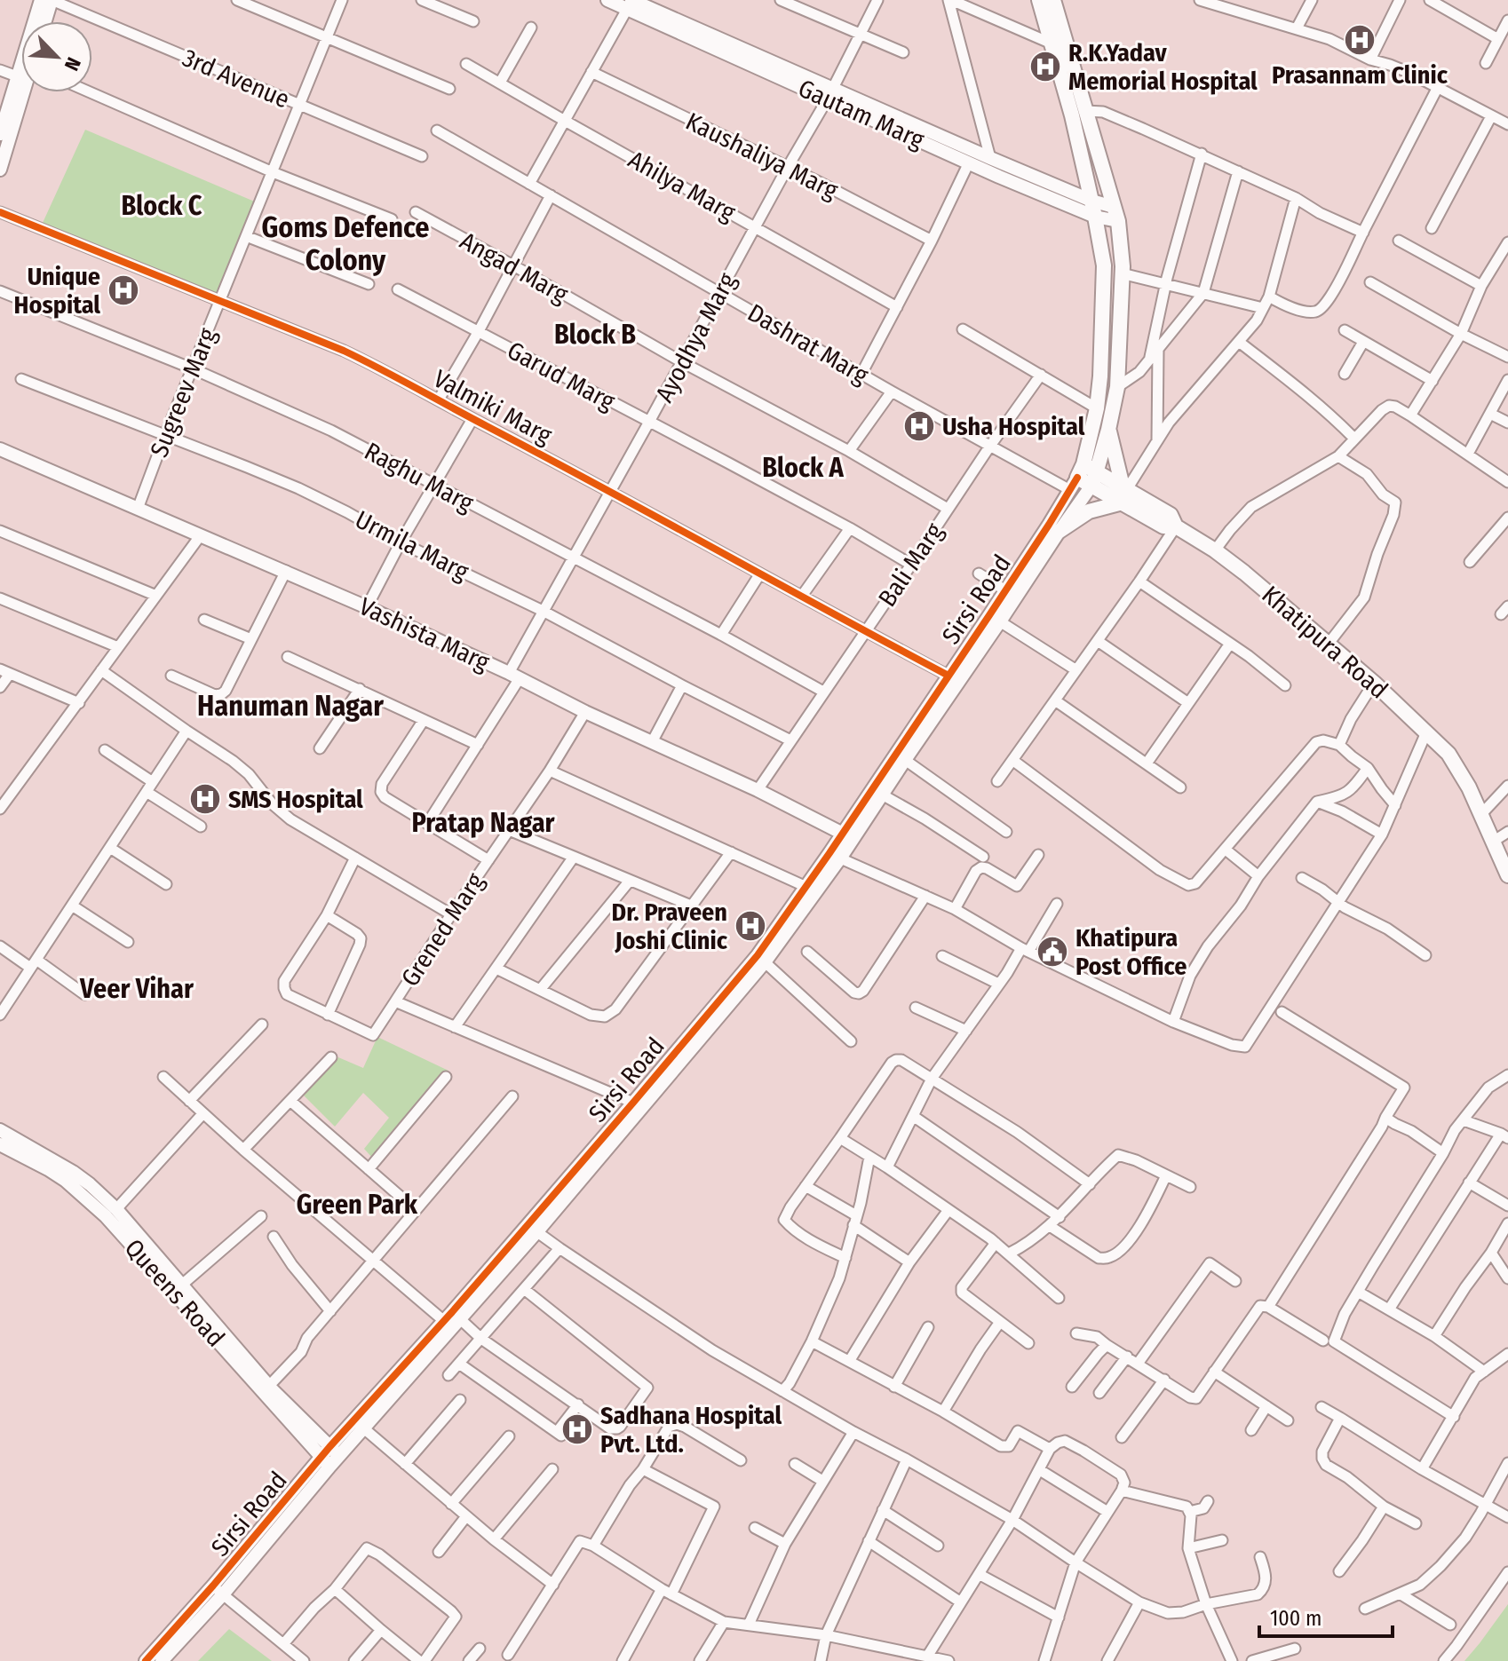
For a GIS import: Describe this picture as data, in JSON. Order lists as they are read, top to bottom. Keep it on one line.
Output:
{"streets":{"main road":["Sirsi Road","Khatipura Road"],"street":["3rd Avenue","Gautam Marg","Kaushaliya Marg","Ahilya Marg","Angad Marg","Ayodhya Marg","Dashrat Marg","Garud Marg","Sugreev Marg","Valmiki Marg","Raghu Marg","Urmila Marg","Bali Marg","Vashista Marg","Grened Marg","Queens Road"]},"crossings":[["3rd Avenue","Sugreev Marg"],["Gautam Marg","Ayodhya Marg"],["Gautam Marg","Sirsi Road"],["Kaushaliya Marg","Ayodhya Marg"],["Ahilya Marg","Ayodhya Marg"],["Angad Marg","Ayodhya Marg"],["Angad Marg","Bali Marg"],["Ayodhya Marg","Dashrat Marg"],["Ayodhya Marg","Garud Marg"],["Ayodhya Marg","Valmiki Marg"],["Ayodhya Marg","Raghu Marg"],["Ayodhya Marg","Urmila Marg"],["Ayodhya Marg","Vashista Marg"],["Dashrat Marg","Bali Marg"],["Dashrat Marg","Sirsi Road"],["Dashrat Marg","Khatipura Road"],["Garud Marg","Bali Marg"],["Sugreev Marg","Valmiki Marg"],["Sugreev Marg","Raghu Marg"],["Sugreev Marg","Urmila Marg"],["Sugreev Marg","Vashista Marg"],["Valmiki Marg","Bali Marg"],["Valmiki Marg","Sirsi Road"],["Raghu Marg","Bali Marg"],["Urmila Marg","Bali Marg"],["Bali Marg","Vashista Marg"],["Sirsi Road","Vashista Marg"],["Sirsi Road","Khatipura Road"],["Sirsi Road","Grened Marg"],["Sirsi Road","Queens Road"],["Vashista Marg","Grened Marg"]],"districts":["Block C","Goms Defence Colony","Block B","Block A","Hanuman Nagar","Pratap Nagar","Veer Vihar","Green Park"],"places":{"hospital":["Prasannam Clinic","R.K.Yadav Memorial Hospital","Unique Hospital","Usha Hospital","SMS Hospital","Dr. Praveen Joshi Clinic","Sadhana Hospital Pvt. Ltd."],"public building":["Khatipura Post Office"]},"scale_bar":"100 m","north":"bottom right"}
